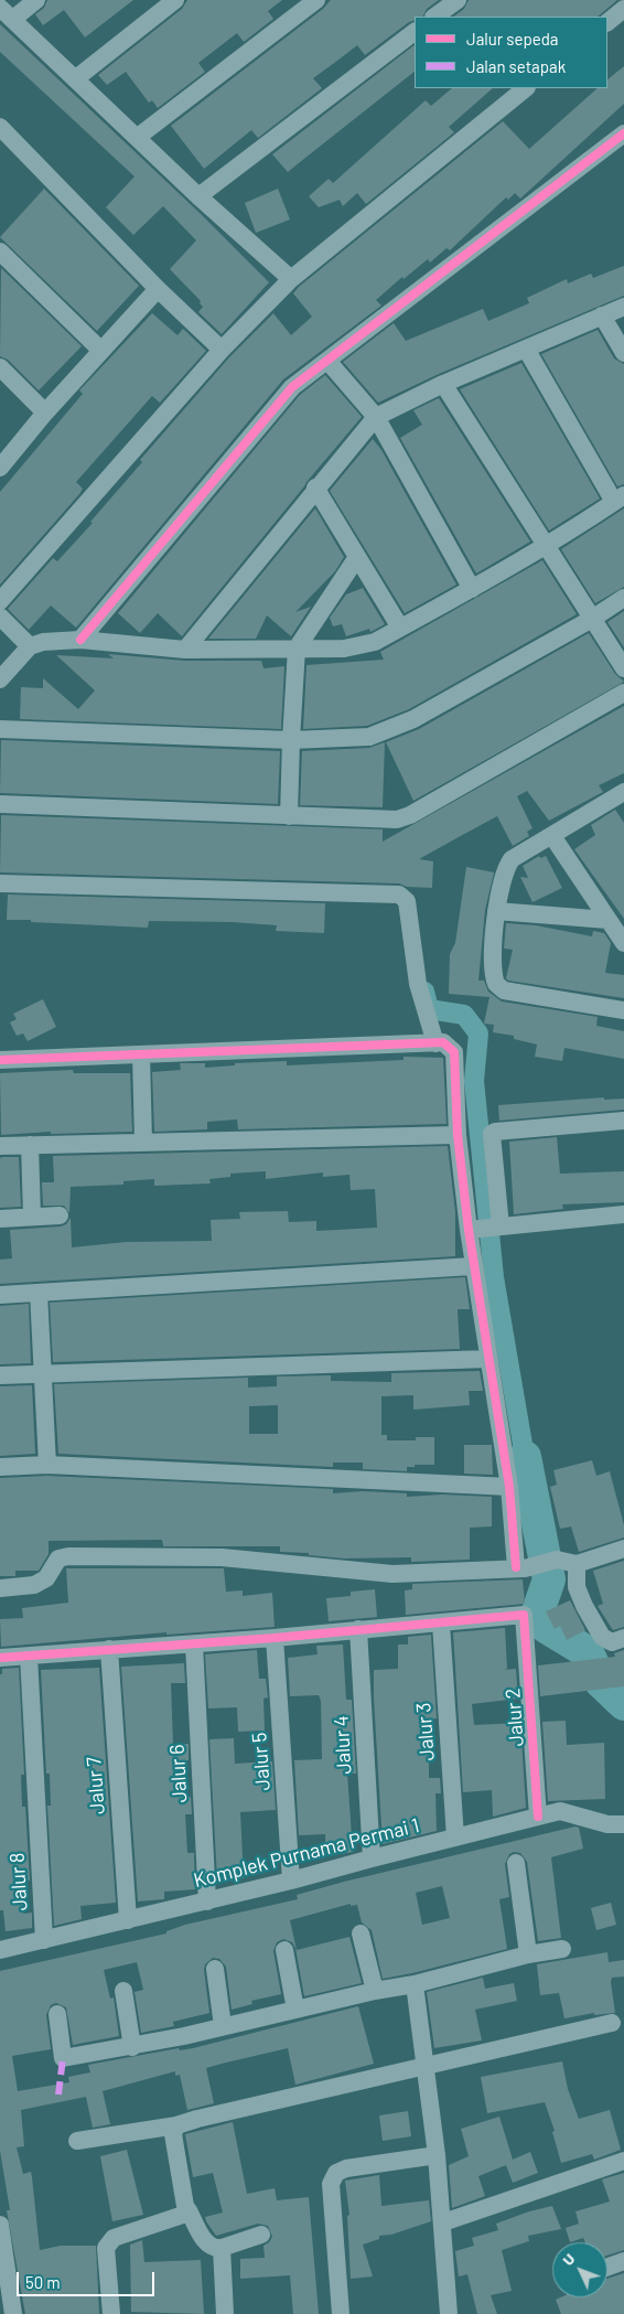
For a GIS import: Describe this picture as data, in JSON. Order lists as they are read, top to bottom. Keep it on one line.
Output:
{"streets":{"street":["Jalur 2","Jalur 3","Jalur 4","Jalur 5","Jalur 6","Jalur 7","Komplek Purnama Permai 1","Jalur 8"]},"crossings":[["Jalur 2","Jalur 3"],["Jalur 2","Komplek Purnama Permai 1"],["Jalur 3","Komplek Purnama Permai 1"],["Jalur 4","Komplek Purnama Permai 1"],["Jalur 5","Komplek Purnama Permai 1"],["Jalur 6","Komplek Purnama Permai 1"],["Jalur 7","Komplek Purnama Permai 1"],["Komplek Purnama Permai 1","Jalur 8"]],"legend":["Jalur sepeda","Jalan setapak"],"scale_bar":"50 m","north":"top left"}
